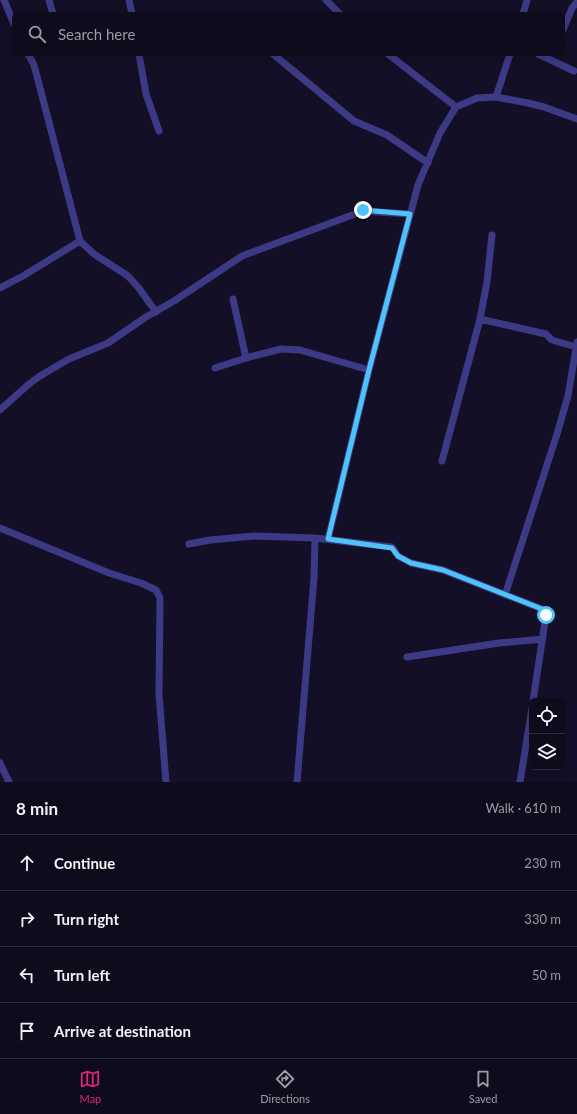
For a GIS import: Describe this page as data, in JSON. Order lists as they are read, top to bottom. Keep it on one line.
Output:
{"page":{"search":"Search here","heading":["8 min","Walk · 610 m"],"list":[["Continue","230 m"],["Turn right","330 m"],["Turn left","50 m"],"Arrive at destination"],"nav":["Map","Directions","Saved"]}}
